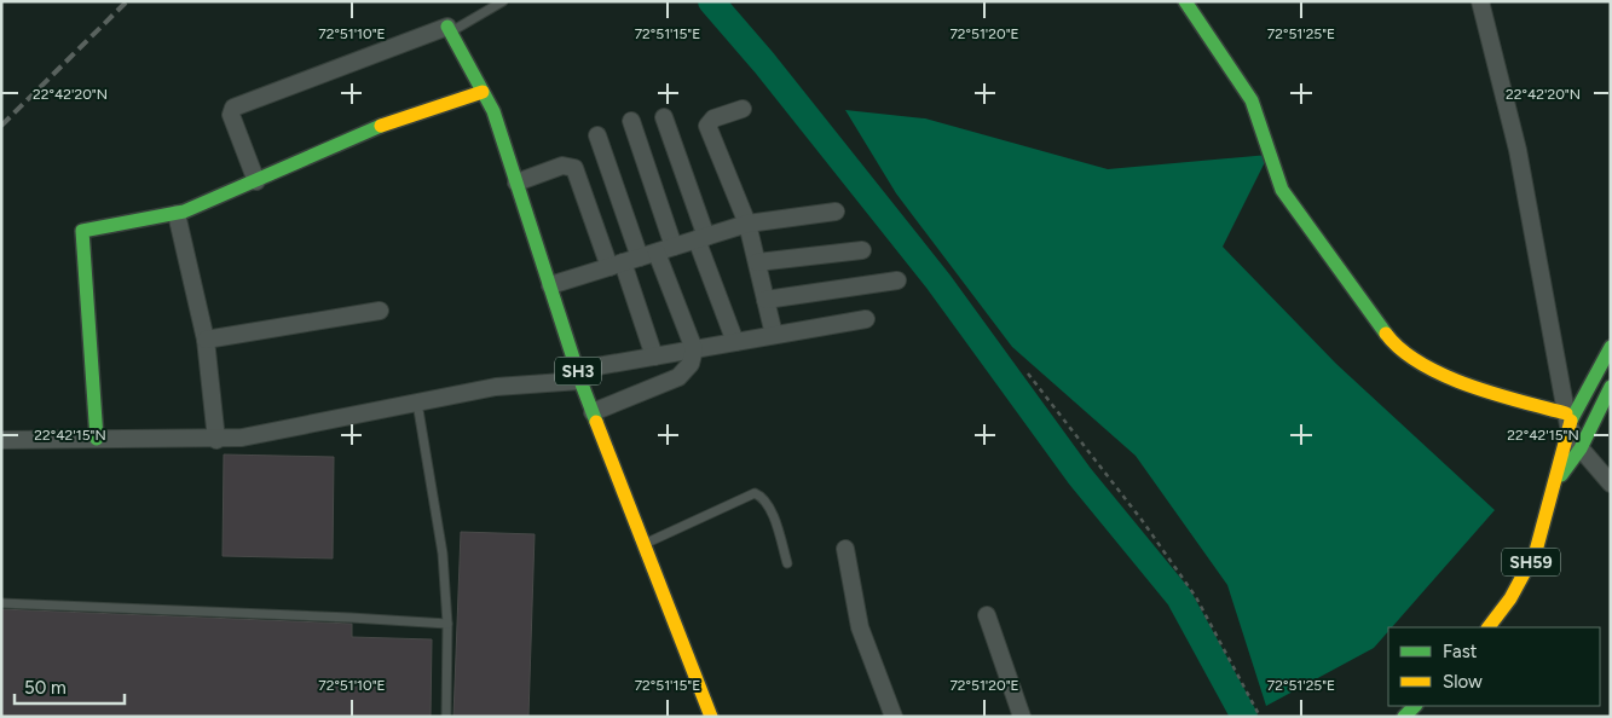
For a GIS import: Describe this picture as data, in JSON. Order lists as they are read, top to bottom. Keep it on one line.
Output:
{"streets":{"street":["SH3","SH59"]},"legend":["Fast","Slow"],"scale_bar":"50 m","coordinates":["72°51'10\"E","72°51'15\"E","72°51'20\"E","72°51'25\"E","22°42'20\"N","22°42'15\"N"]}
